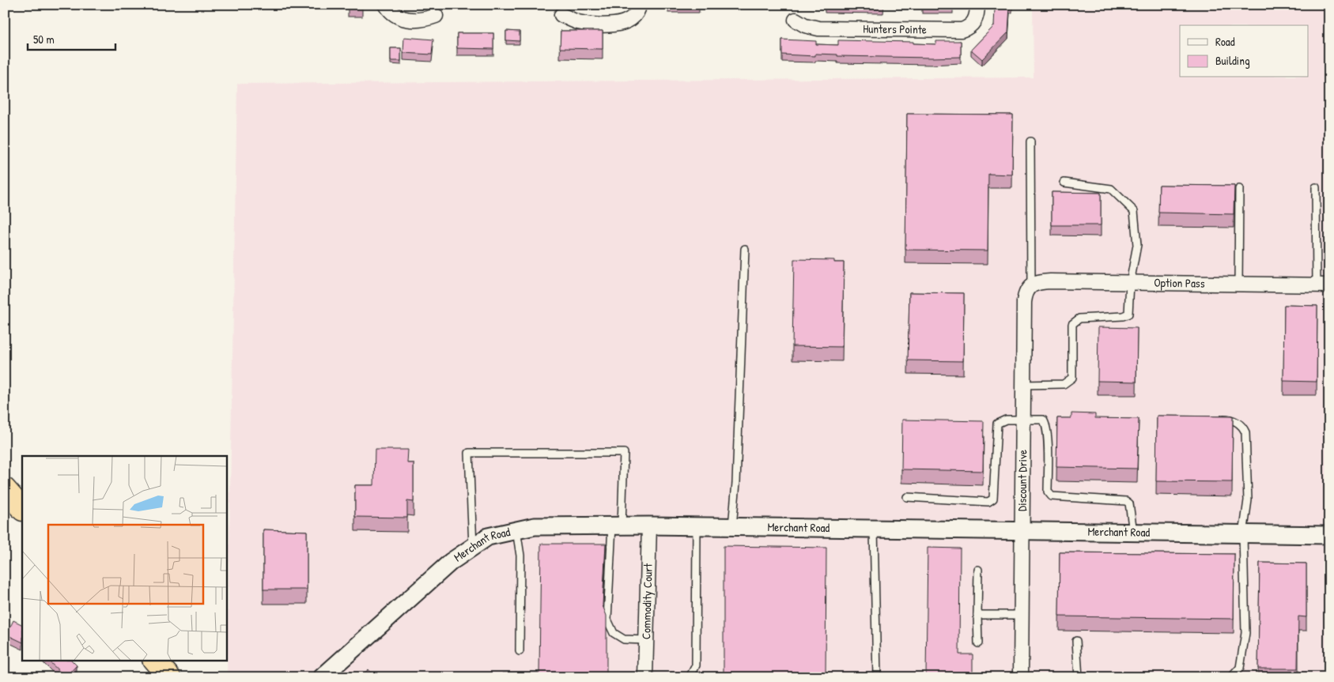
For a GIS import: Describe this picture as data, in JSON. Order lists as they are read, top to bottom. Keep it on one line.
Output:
{"streets":{"street":["Hunters Pointe","Option Pass","Discount Drive","Merchant Road","Commodity Court"]},"crossings":[["Option Pass","Discount Drive"],["Discount Drive","Merchant Road"],["Merchant Road","Commodity Court"]],"legend":["Road","Building"],"scale_bar":"50 m"}
